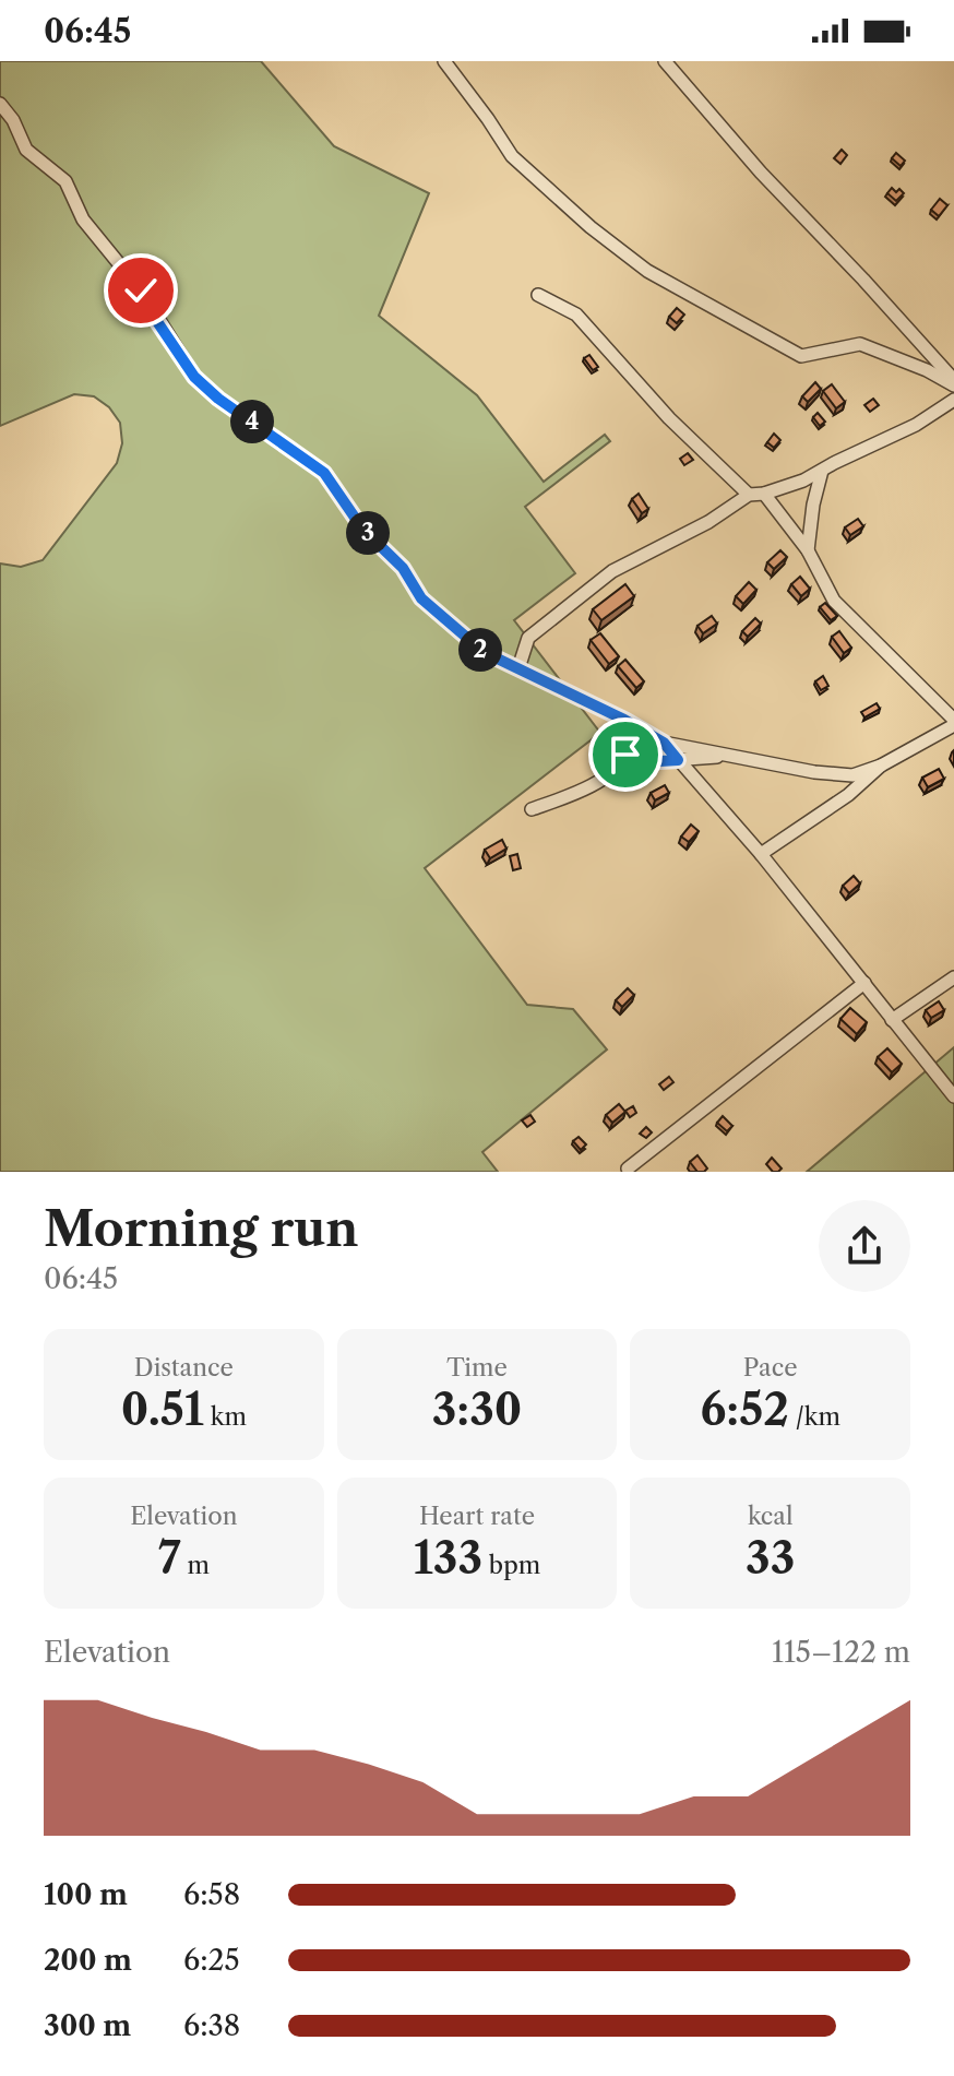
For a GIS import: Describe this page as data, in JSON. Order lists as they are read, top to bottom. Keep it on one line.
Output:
{"page":{"status":"06:45","pins":["4","3","2"],"heading":["Morning run","06:45"],"stats":[["Distance","0.51 km"],["Time","3:30"],["Pace","6:52 /km"],["Elevation","7 m"],["Heart rate","133 bpm"],["kcal","33"]],"chart":["Elevation","115–122 m"],"list":[{"name":"100 m","note":"6:58"},{"name":"200 m","note":"6:25"},{"name":"300 m","note":"6:38"}]}}
